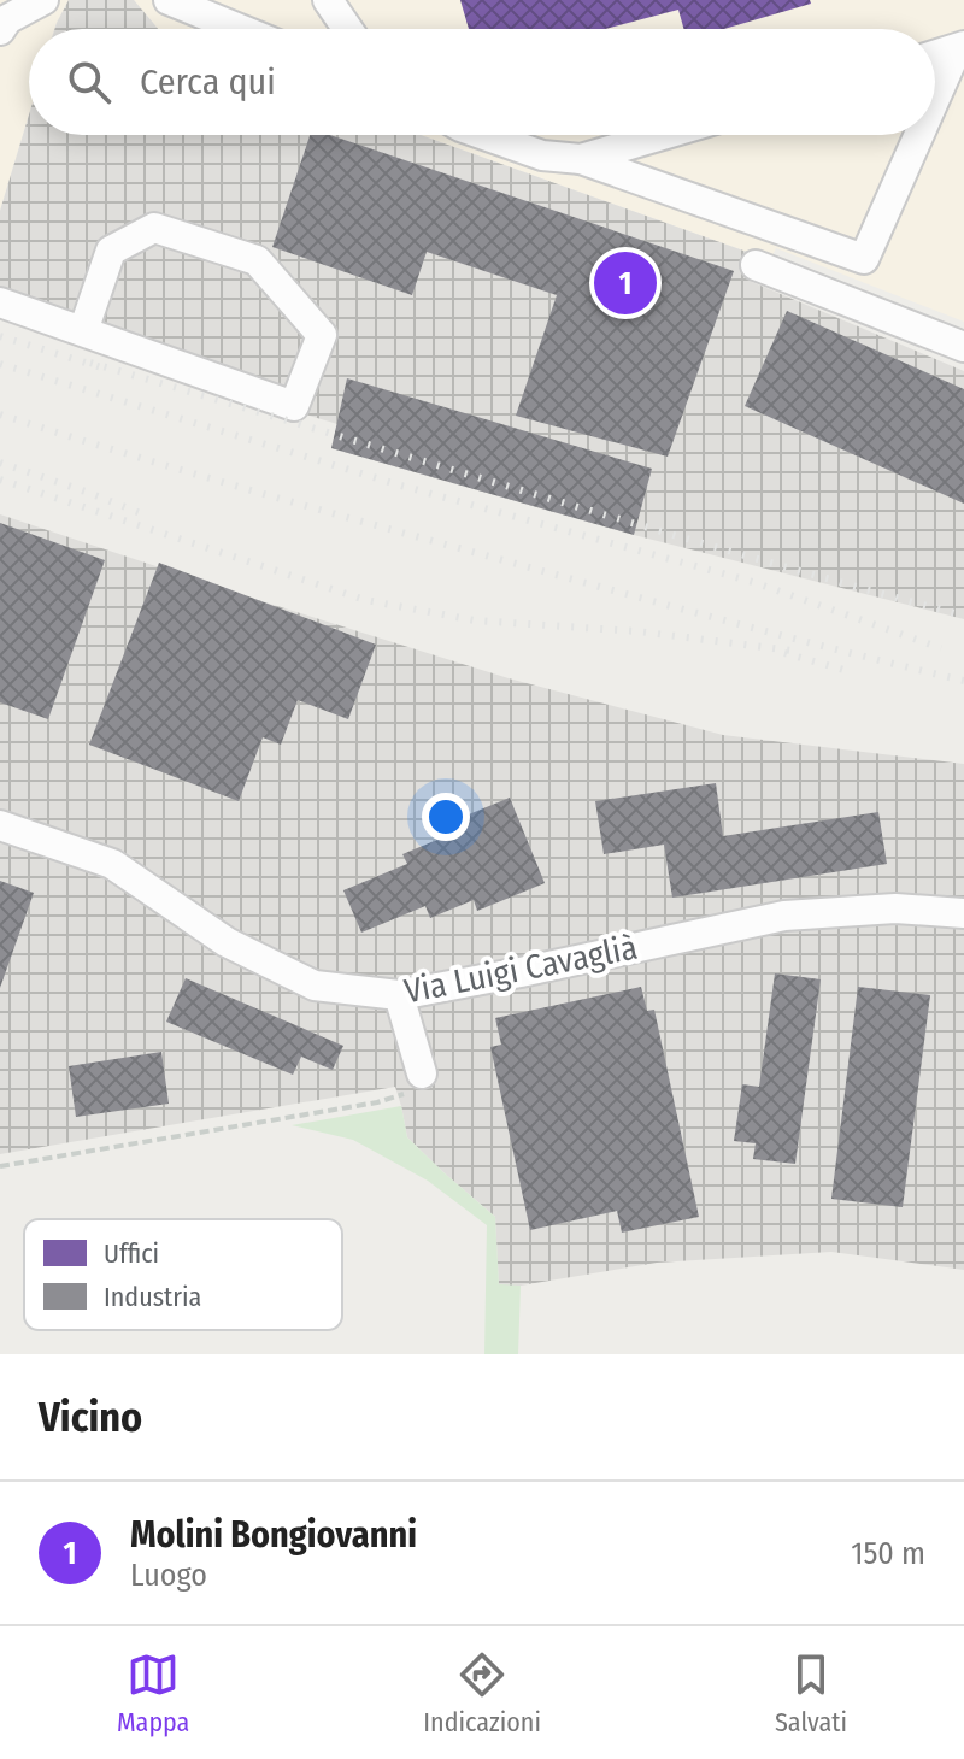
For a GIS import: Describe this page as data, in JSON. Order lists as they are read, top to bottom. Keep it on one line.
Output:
{"streets":{"street":["Via Luigi Cavaglià"]},"legend":["Uffici","Industria"],"page":{"search":"Cerca qui","pins":"1","heading":"Vicino","list":[{"mark":"1","name":"Molini Bongiovanni","note":"Luogo","value":"150 m"}],"nav":["Mappa","Indicazioni","Salvati"]}}
